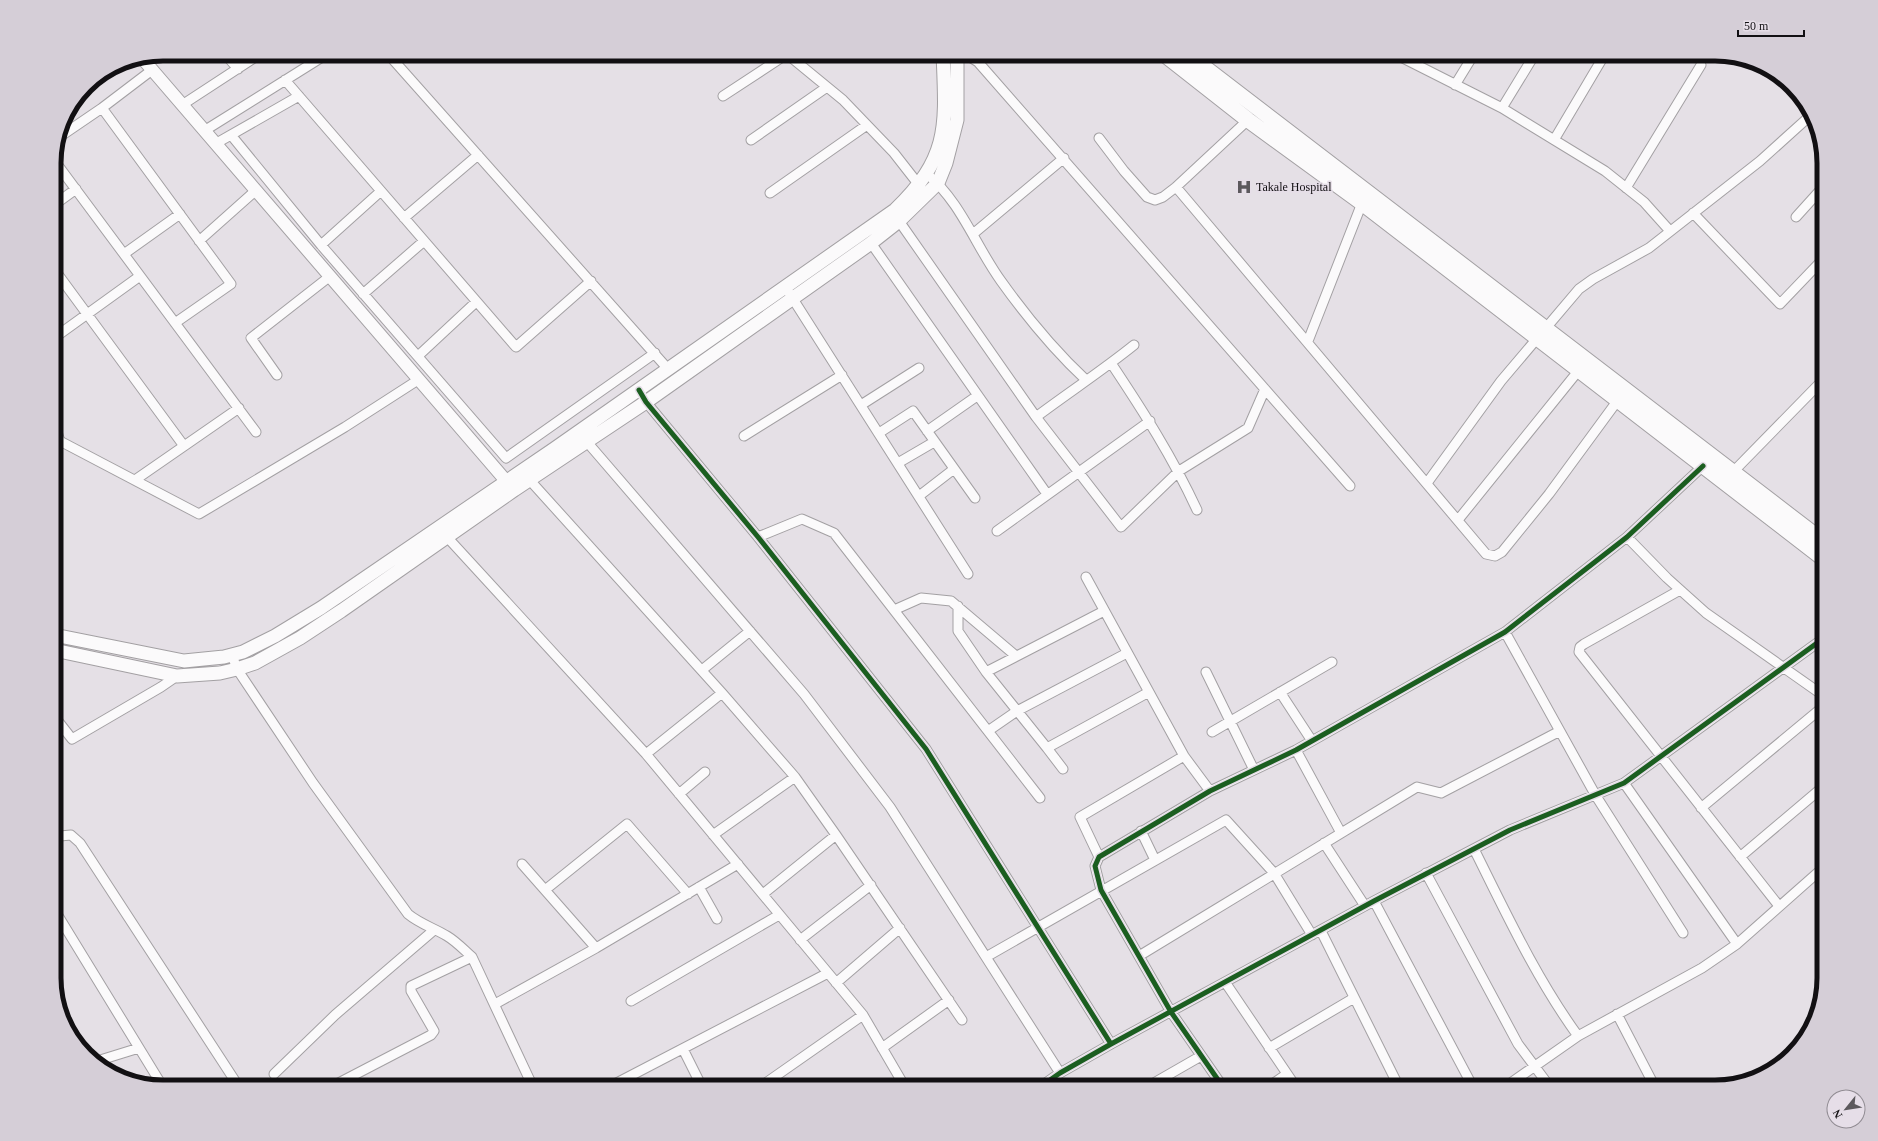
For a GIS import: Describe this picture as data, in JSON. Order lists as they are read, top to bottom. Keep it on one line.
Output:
{"places":{"hospital":["Takale Hospital"]},"scale_bar":"50 m","north":"bottom left"}
